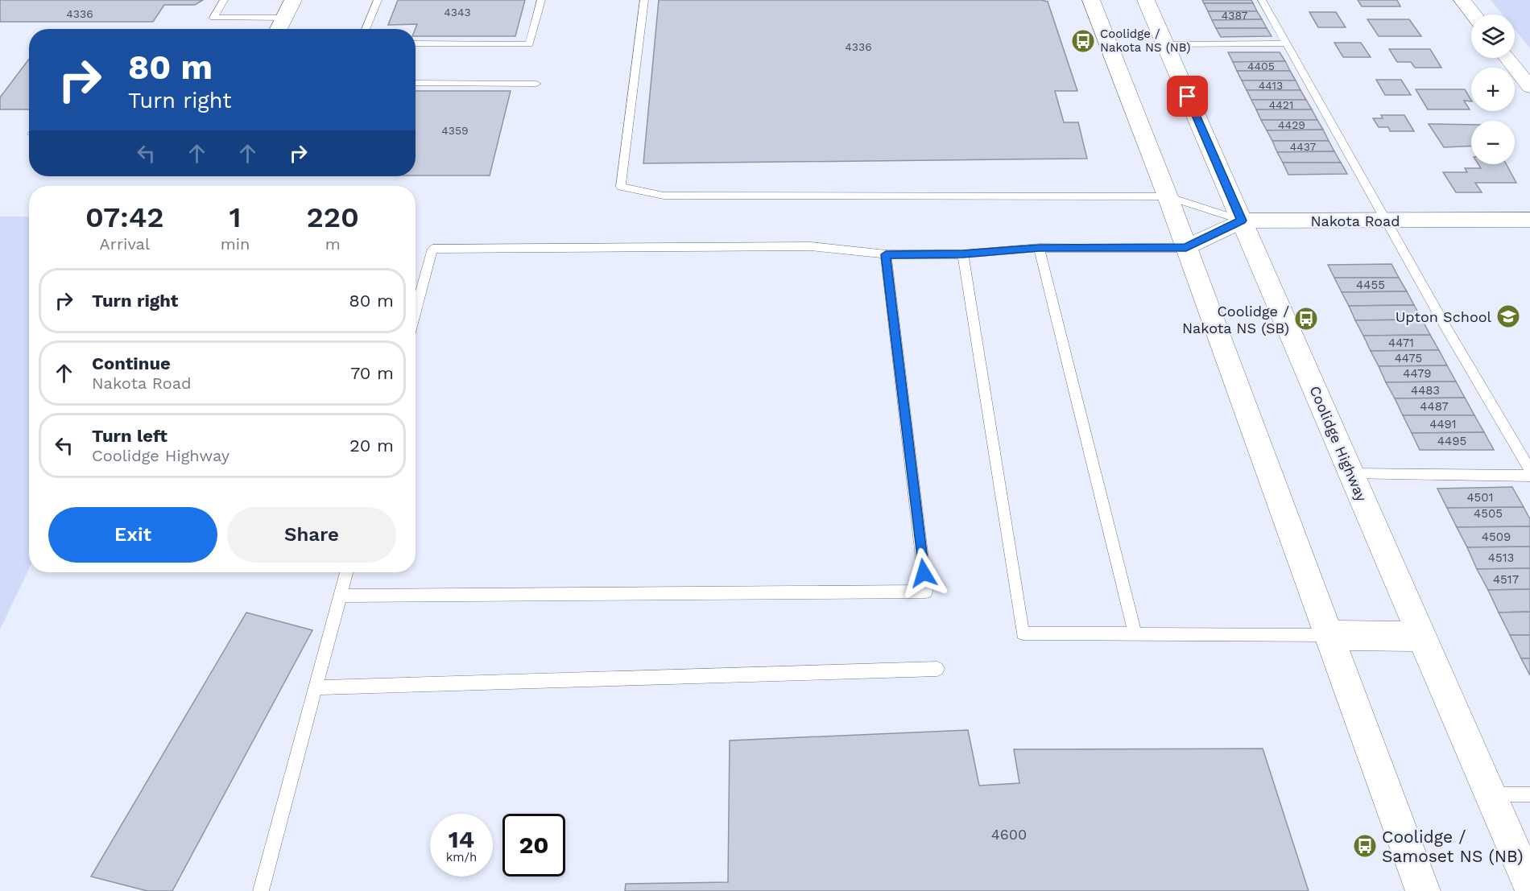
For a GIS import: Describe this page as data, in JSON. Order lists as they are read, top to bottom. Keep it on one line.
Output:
{"streets":{"main road":["Coolidge Highway"],"street":["Nakota Road"]},"crossings":[["Nakota Road","Coolidge Highway"]],"places":{"bus stop":["Coolidge / Nakota NS (NB)","Coolidge / Nakota NS (SB)","Coolidge / Samoset NS (NB)"],"school or university":["Upton School"]},"house_numbers":["4343","4336","4387","4336","4405","4413","4421","4429","4359","4437","4455","4471","4475","4479","4483","4487","4491","4495","4501","4505","4509","4513","4517","4600"],"page":{"map_buttons":["+","−"],"turn":["80 m","Turn right"],"eta":["07:42","Arrival","1","min","220","m"],"list":[{"name":"Turn right","value":"80 m"},{"name":"Continue","note":"Nakota Road","value":"70 m"},{"name":"Turn left","note":"Coolidge Highway","value":"20 m"}],"buttons":["Exit","Share"],"speed":"14 km/h","limit":"20"}}
